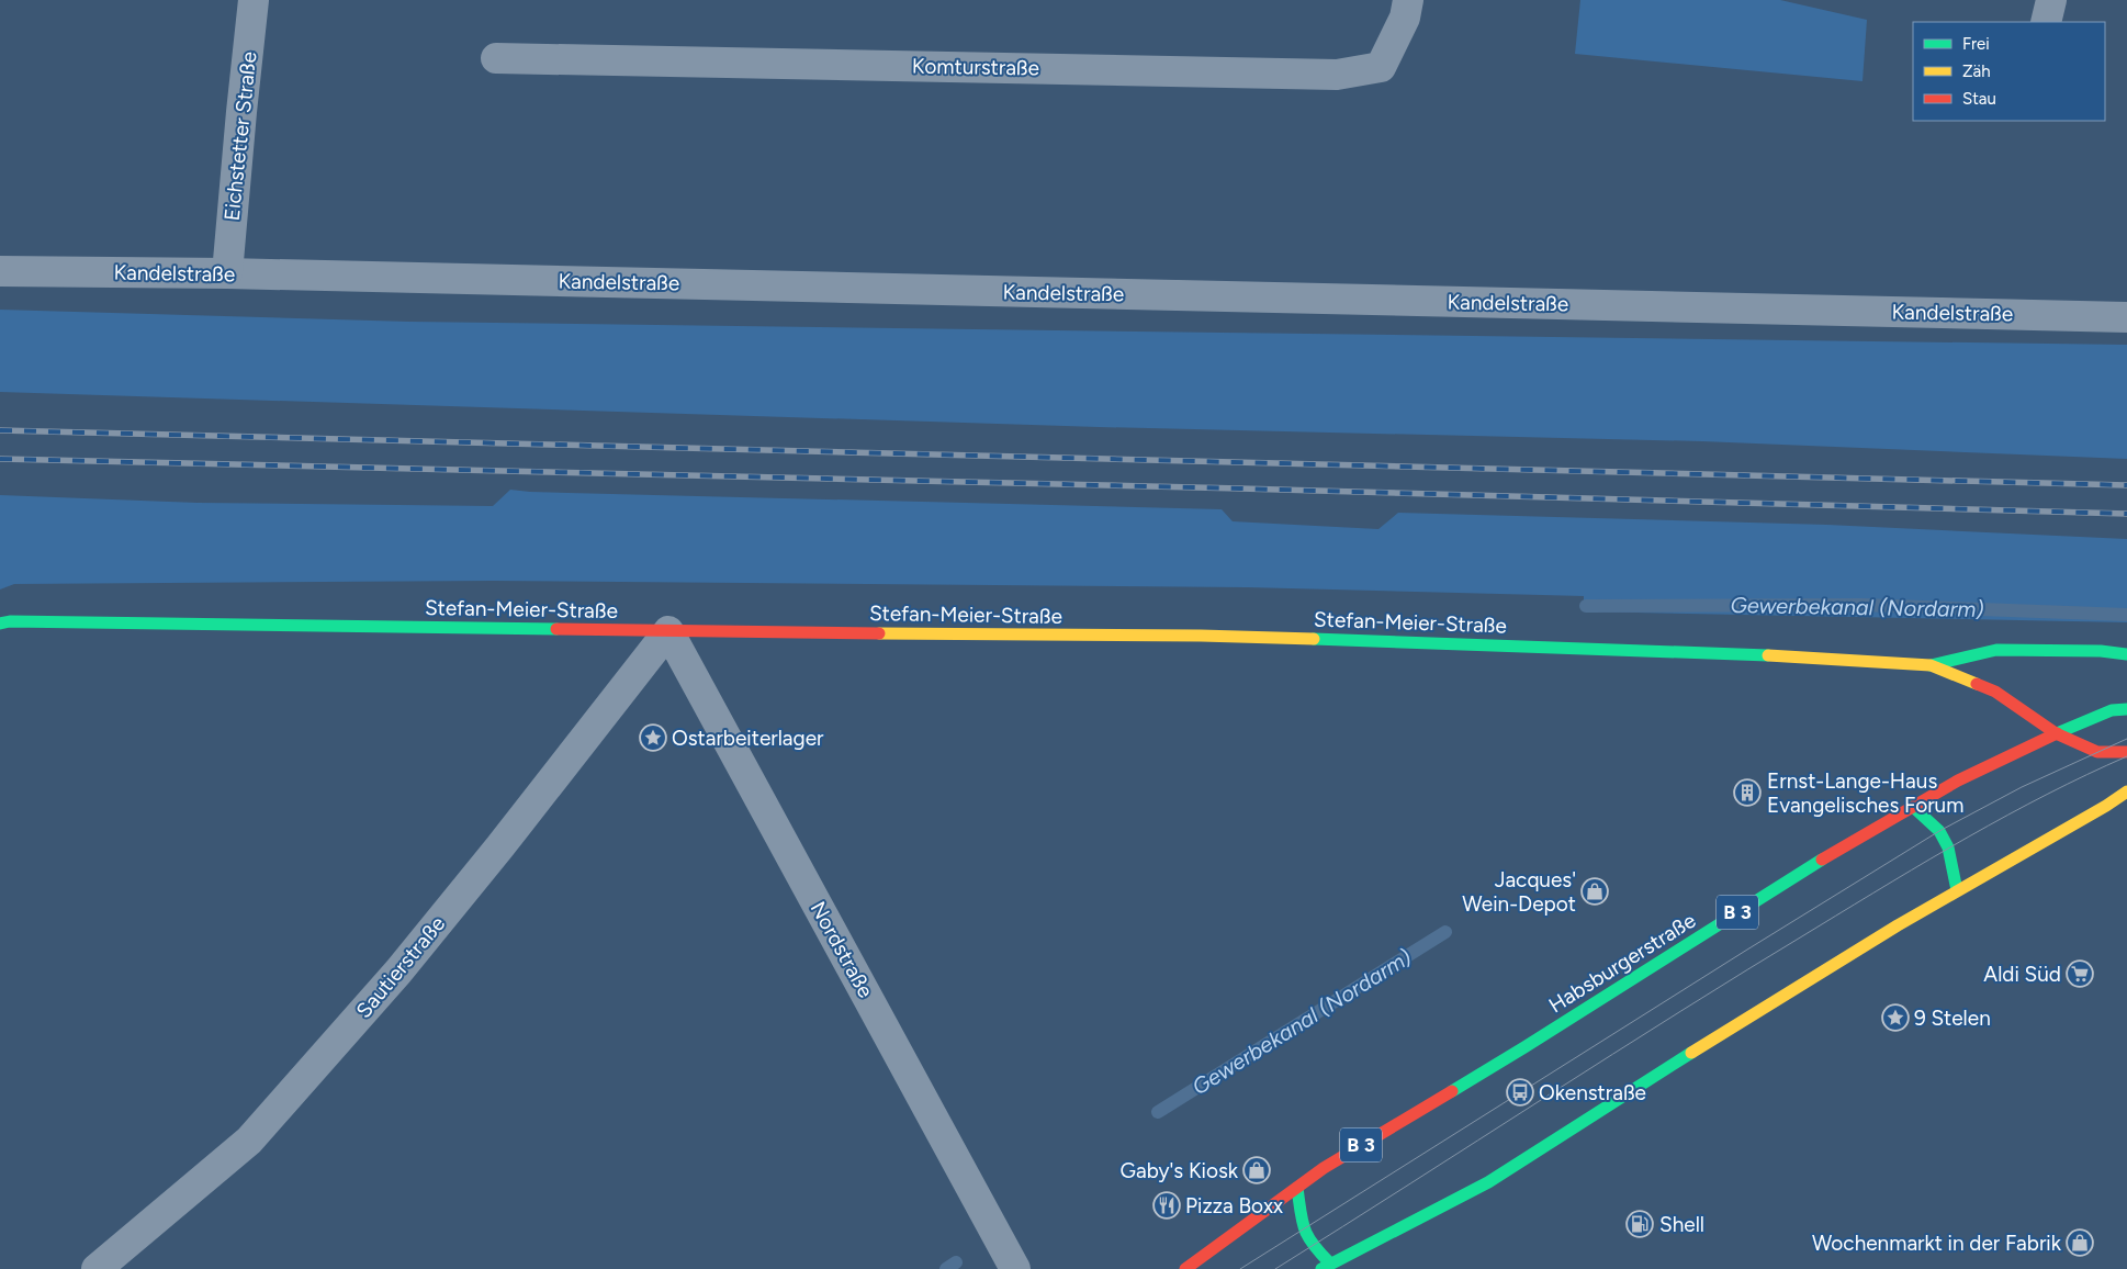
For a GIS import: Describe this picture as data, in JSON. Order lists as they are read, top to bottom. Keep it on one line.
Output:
{"streets":{"main road":["Stefan-Meier-Straße","B 3","Habsburgerstraße"],"street":["Komturstraße","Eichstetter Straße","Kandelstraße","Nordstraße","Sautierstraße"]},"crossings":[["Eichstetter Straße","Kandelstraße"],["Stefan-Meier-Straße","Nordstraße"],["Stefan-Meier-Straße","Habsburgerstraße"],["Stefan-Meier-Straße","Sautierstraße"],["Nordstraße","Sautierstraße"]],"water":["Gewerbekanal (Nordarm)"],"places":{"place":["Ostarbeiterlager","9 Stelen"],"building":["Ernst-Lange-Haus Evangelisches Forum"],"shop":["Jacques' Wein-Depot","Gaby's Kiosk","Wochenmarkt in der Fabrik"],"supermarket":["Aldi Süd"],"bus stop":["Okenstraße"],"restaurant":["Pizza Boxx"],"fuel station":["Shell"]},"legend":["Frei","Zäh","Stau"]}
